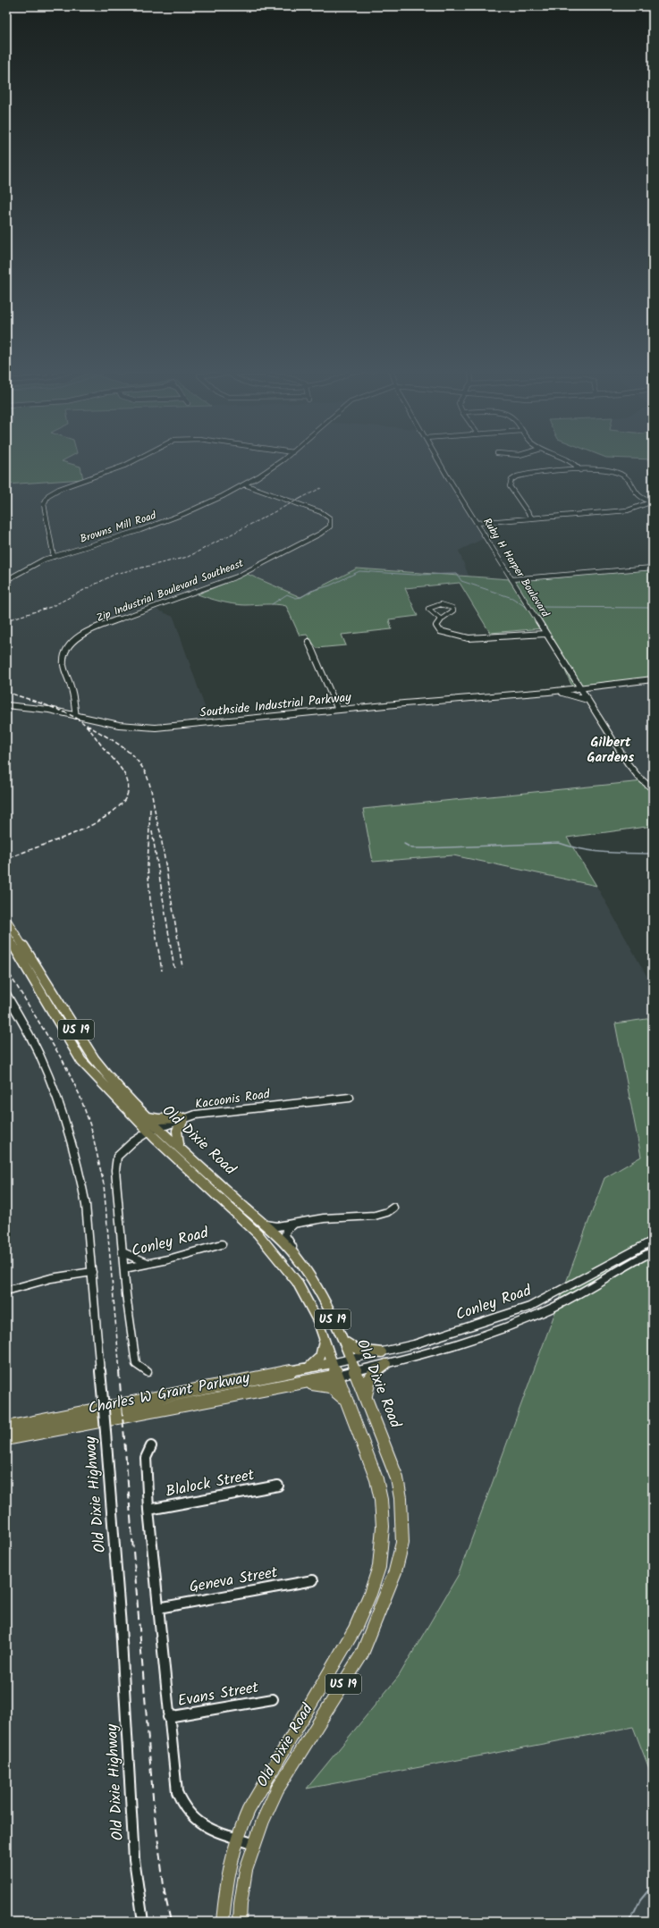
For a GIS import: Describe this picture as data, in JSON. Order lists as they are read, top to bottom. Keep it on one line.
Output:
{"streets":{"main road":["US 19","Old Dixie Road","Charles W Grant Parkway"],"street":["Browns Mill Road","Ruby H Harper Boulevard","Zip Industrial Boulevard Southeast","Southside Industrial Parkway","Kacoonis Road","Conley Road","Blalock Street","Old Dixie Highway","Geneva Street","Evans Street"]},"crossings":[["Browns Mill Road","Zip Industrial Boulevard Southeast"],["Ruby H Harper Boulevard","Southside Industrial Parkway"],["Zip Industrial Boulevard Southeast","Southside Industrial Parkway"],["Kacoonis Road","Old Dixie Road"],["Kacoonis Road","Conley Road"],["Old Dixie Road","Conley Road"],["Old Dixie Road","Charles W Grant Parkway"],["Conley Road","Charles W Grant Parkway"]],"districts":["Gilbert Gardens"]}
